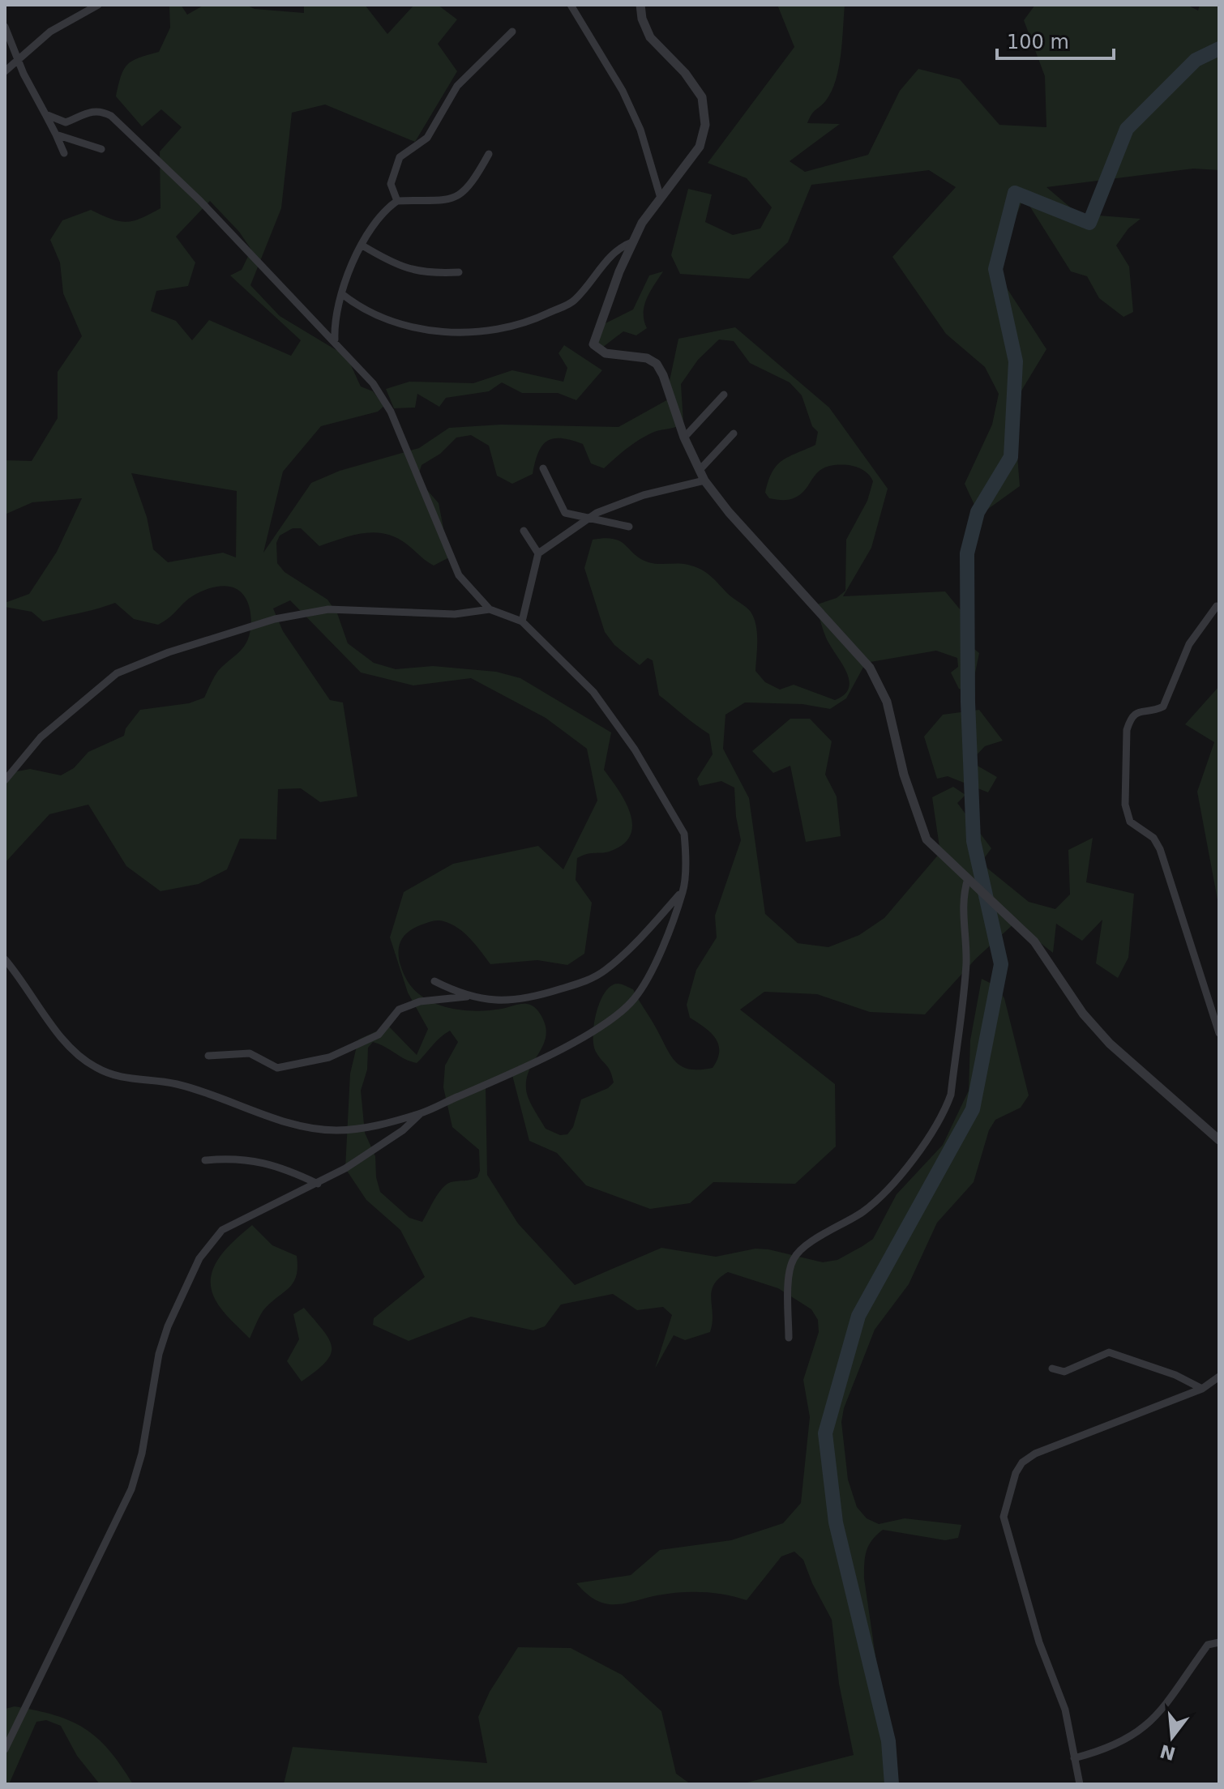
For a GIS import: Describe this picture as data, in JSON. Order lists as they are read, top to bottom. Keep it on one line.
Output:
{"scale_bar":"100 m","north":"bottom"}
